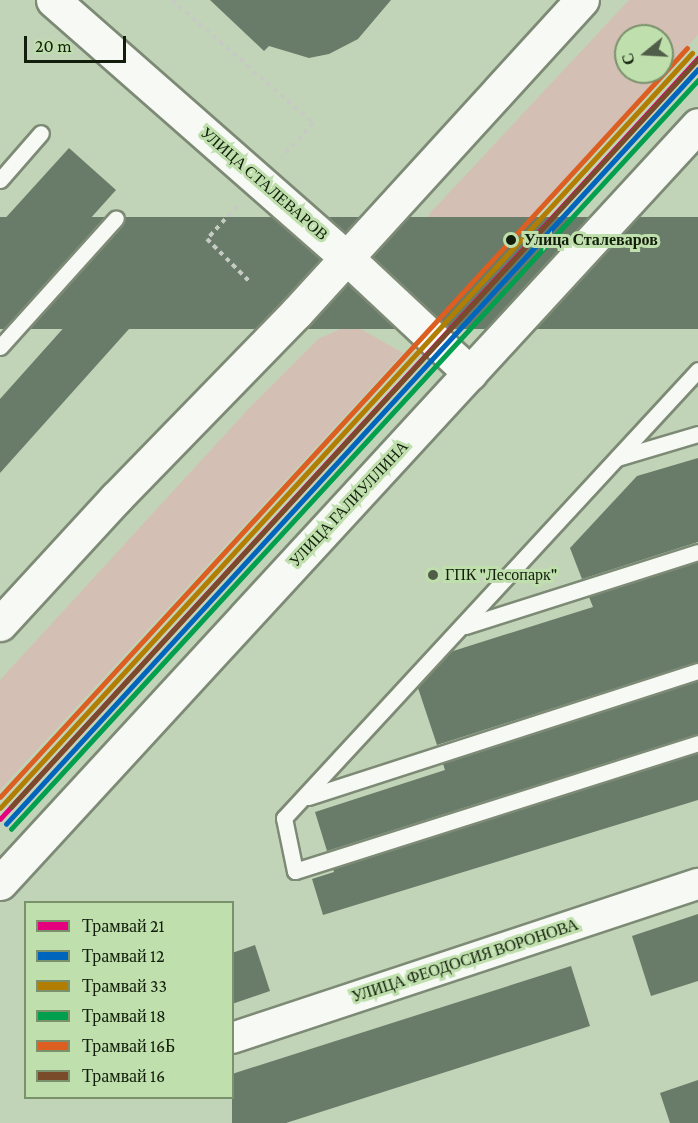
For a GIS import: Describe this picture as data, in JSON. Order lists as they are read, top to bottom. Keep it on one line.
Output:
{"streets":{"main road":["УЛИЦА СТАЛЕВАРОВ","УЛИЦА ГАЛИУЛЛИНА"],"street":["УЛИЦА ФЕОДОСИЯ ВОРОНОВА"]},"crossings":[["УЛИЦА СТАЛЕВАРОВ","УЛИЦА ГАЛИУЛЛИНА"]],"places":["Улица Сталеваров","ГПК \"Лесопарк\""],"lines":["tram line 16Б","tram line 33","tram line 21","tram line 16","tram line 12","tram line 18"],"legend":["Трамвай 21","Трамвай 12","Трамвай 33","Трамвай 18","Трамвай 16Б","Трамвай 16"],"scale_bar":"20 m","north":"left"}
